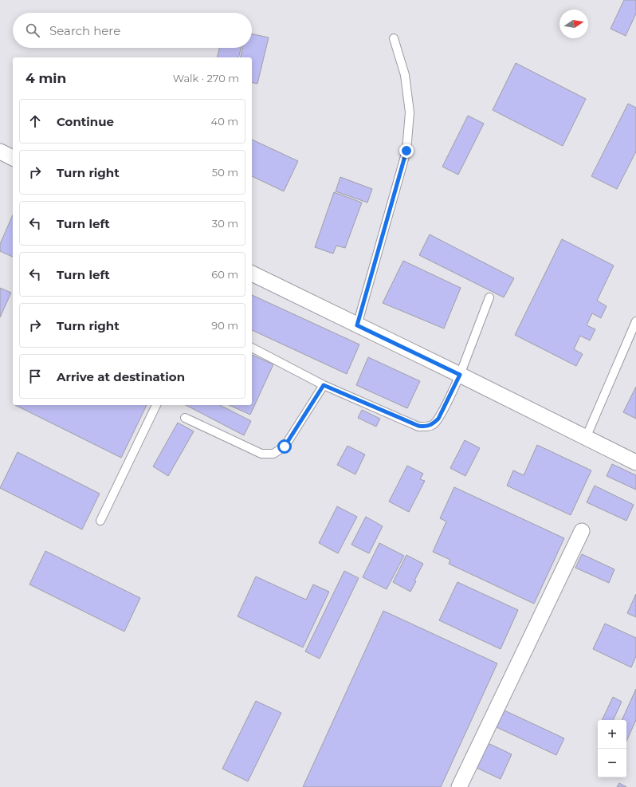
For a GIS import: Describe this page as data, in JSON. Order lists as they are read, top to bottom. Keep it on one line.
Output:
{"north":"right","page":{"search":"Search here","heading":["4 min","Walk · 270 m"],"list":[["Continue","40 m"],["Turn right","50 m"],["Turn left","30 m"],["Turn left","60 m"],["Turn right","90 m"],"Arrive at destination"],"map_buttons":["+","−"]}}
